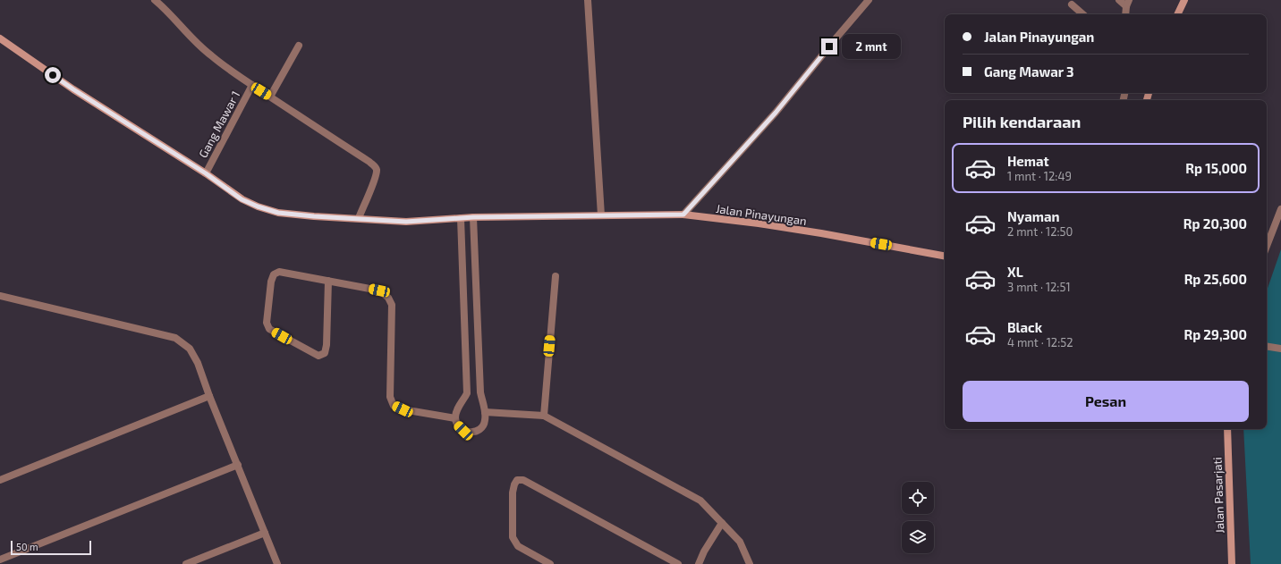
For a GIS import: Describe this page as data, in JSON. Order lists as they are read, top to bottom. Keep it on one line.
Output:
{"streets":{"main road":["Jalan Pinayungan","Jalan Pasarjati"],"street":["Gang Mawar 1"]},"crossings":[["Gang Mawar 1","Jalan Pinayungan"]],"scale_bar":"50 m","page":{"banner":["Jalan Pinayungan","Gang Mawar 3"],"bubble":"2 mnt","heading":"Pilih kendaraan","list":[{"name":"Hemat","note":"1 mnt · 12:49","value":"Rp 15,000"},{"name":"Nyaman","note":"2 mnt · 12:50","value":"Rp 20,300"},{"name":"XL","note":"3 mnt · 12:51","value":"Rp 25,600"},{"name":"Black","note":"4 mnt · 12:52","value":"Rp 29,300"}],"buttons":"Pesan","scale":"50 m"}}
